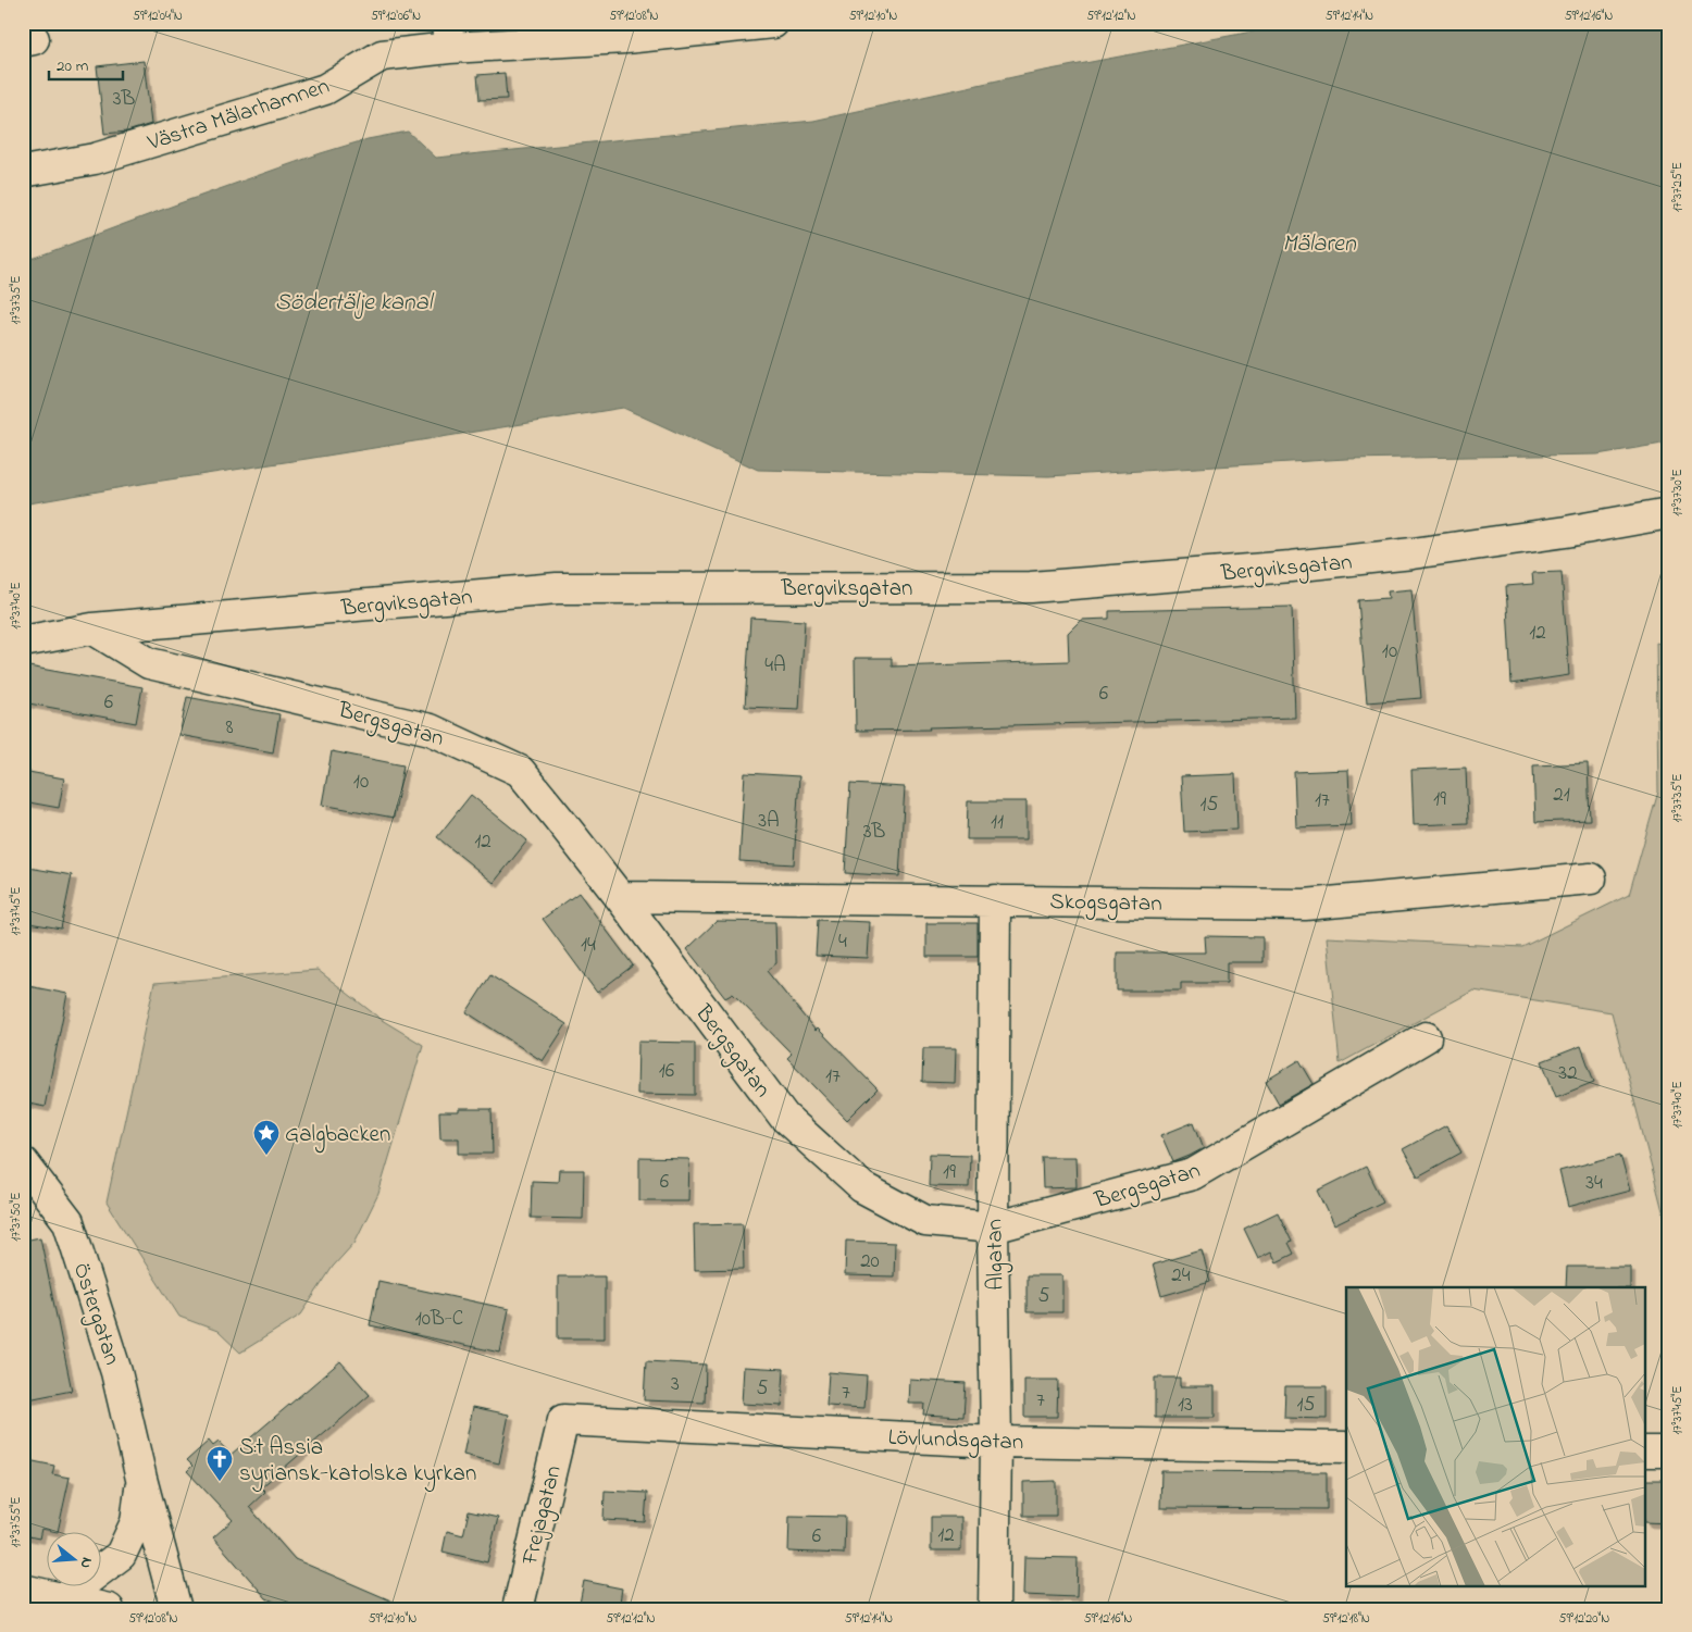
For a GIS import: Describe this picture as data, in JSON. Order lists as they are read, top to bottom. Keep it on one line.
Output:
{"streets":{"street":["Västra Mälarhamnen","Bergviksgatan","Bergsgatan","Skogsgatan","Algatan","Östergatan","Lövlundsgatan","Frejagatan"]},"crossings":[["Bergviksgatan","Bergsgatan"],["Bergsgatan","Skogsgatan"],["Bergsgatan","Algatan"],["Skogsgatan","Algatan"],["Algatan","Lövlundsgatan"],["Lövlundsgatan","Frejagatan"]],"water":["Mälaren","Södertälje kanal"],"places":{"place":["Galgbacken"],"church":["S:t Assia syriansk-katolska kyrkan"]},"house_numbers":["3B","12","10","4A","6","6","8","10","21","19","17","15","3A","11","3B","12","4","14","16","32","17","19","6","34","20","24","5","10B-C","3","5","7","7","13","15","12","6"],"scale_bar":"20 m","north":"right","coordinates":["59°12'04\"N","59°12'06\"N","59°12'08\"N","59°12'10\"N","59°12'12\"N","59°12'14\"N","59°12'16\"N","17°37'25\"E","17°37'35\"E","17°37'30\"E","17°37'40\"E","17°37'45\"E","17°37'50\"E","17°37'55\"E","59°12'18\"N","59°12'20\"N"]}
